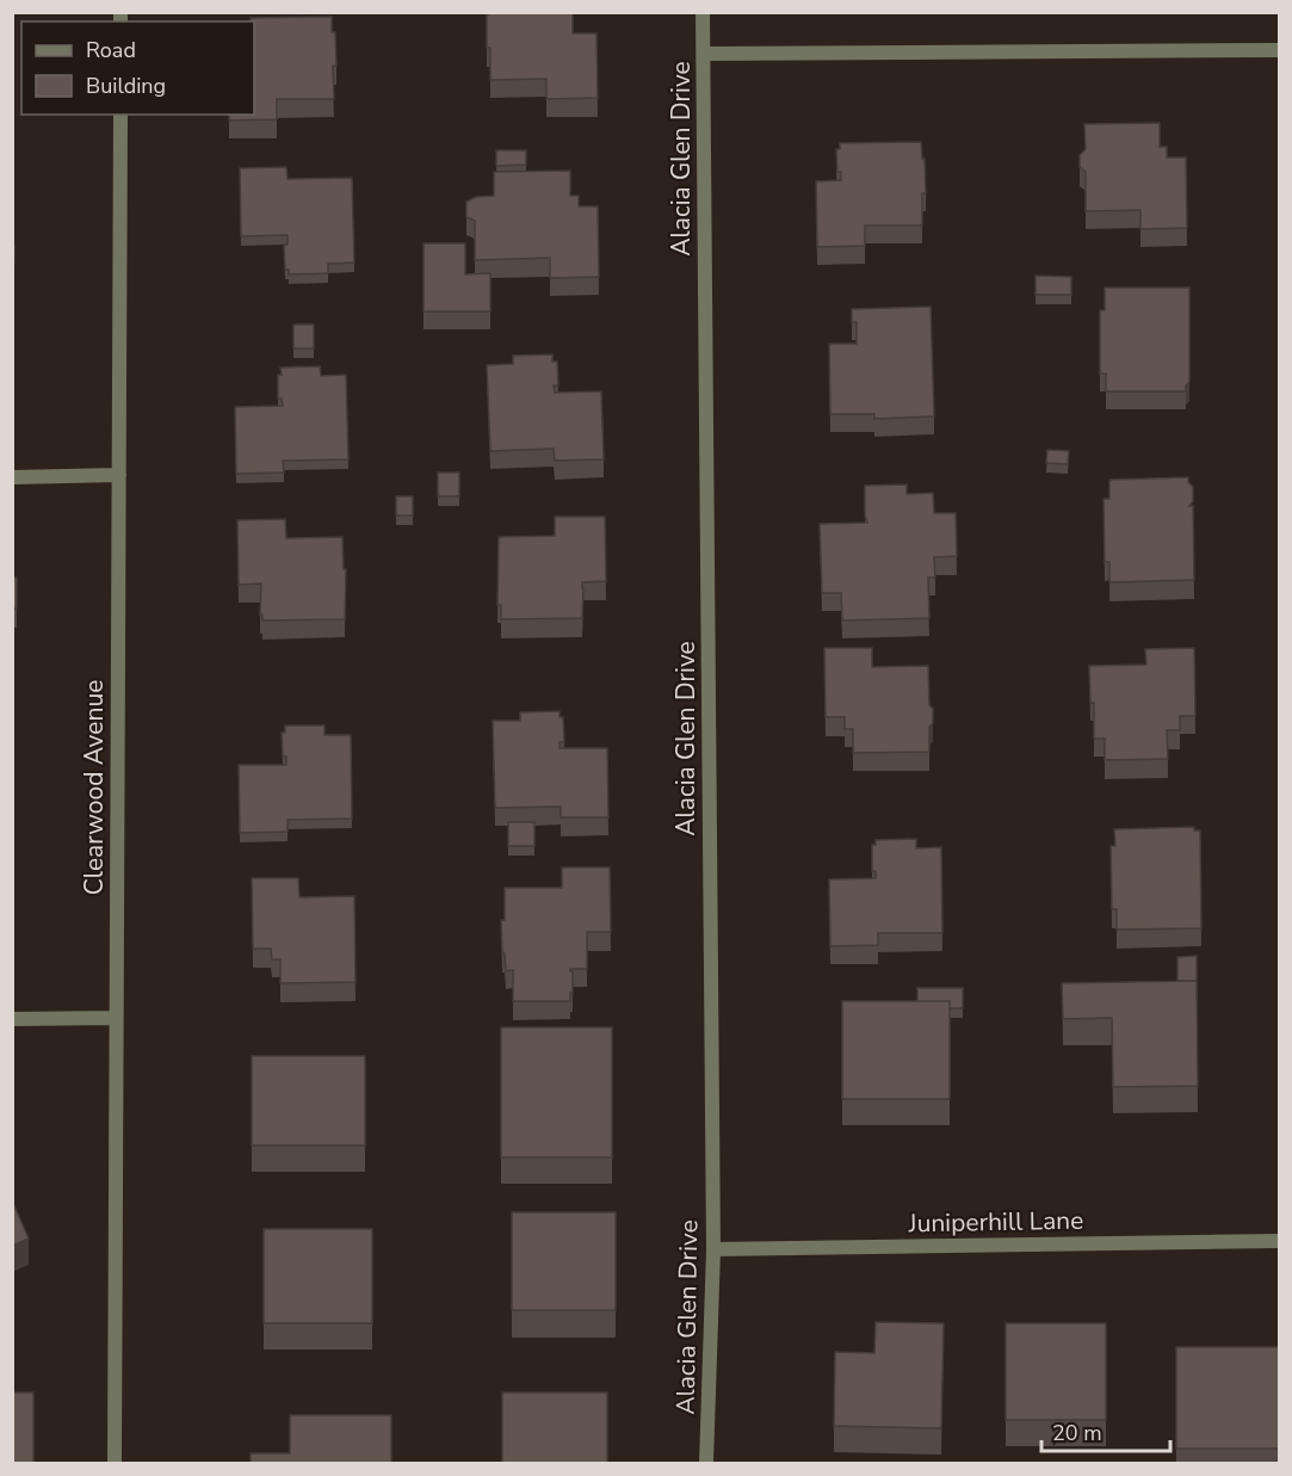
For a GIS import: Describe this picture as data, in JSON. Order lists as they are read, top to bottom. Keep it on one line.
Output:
{"streets":{"street":["Alacia Glen Drive","Clearwood Avenue","Juniperhill Lane"]},"crossings":[["Alacia Glen Drive","Juniperhill Lane"]],"legend":["Road","Building"],"scale_bar":"20 m"}
